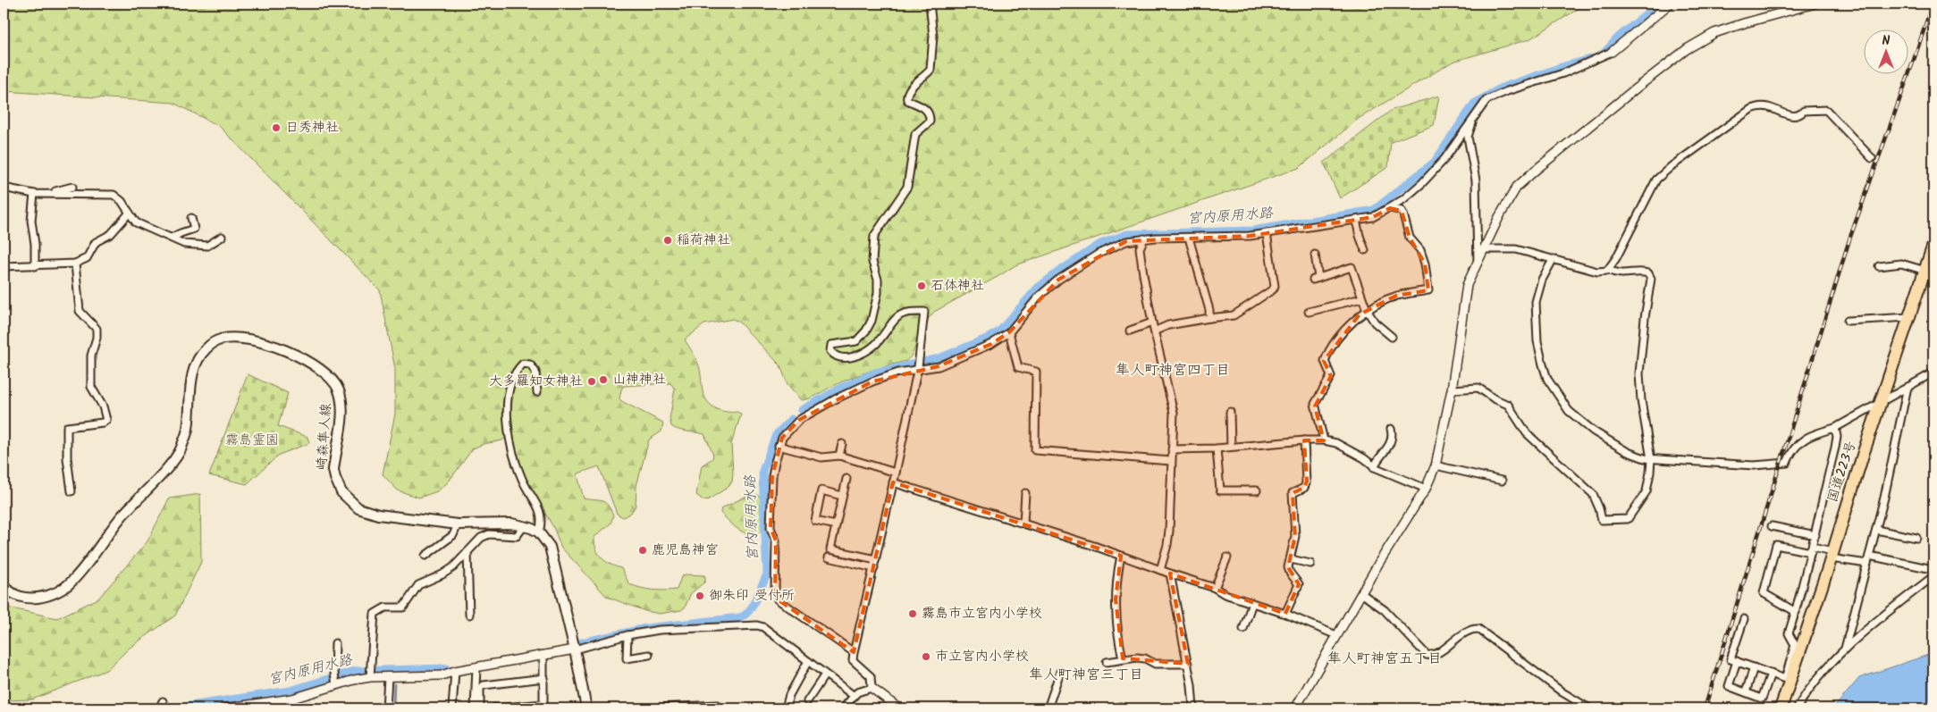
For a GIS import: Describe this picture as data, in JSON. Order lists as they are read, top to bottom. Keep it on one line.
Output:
{"streets":{"highway":["国道223号"],"main road":["崎森隼人線"]},"districts":["隼人町神宮四丁目","隼人町神宮五丁目","隼人町神宮三丁目"],"water":["宮内原用水路"],"parks":["霧島霊園"],"places":["日秀神社","稲荷神社","石体神社","山神神社","大多羅知女神社","鹿児島神宮","御朱印 受付所","霧島市立宮内小学校","市立宮内小学校"],"north":"top"}
